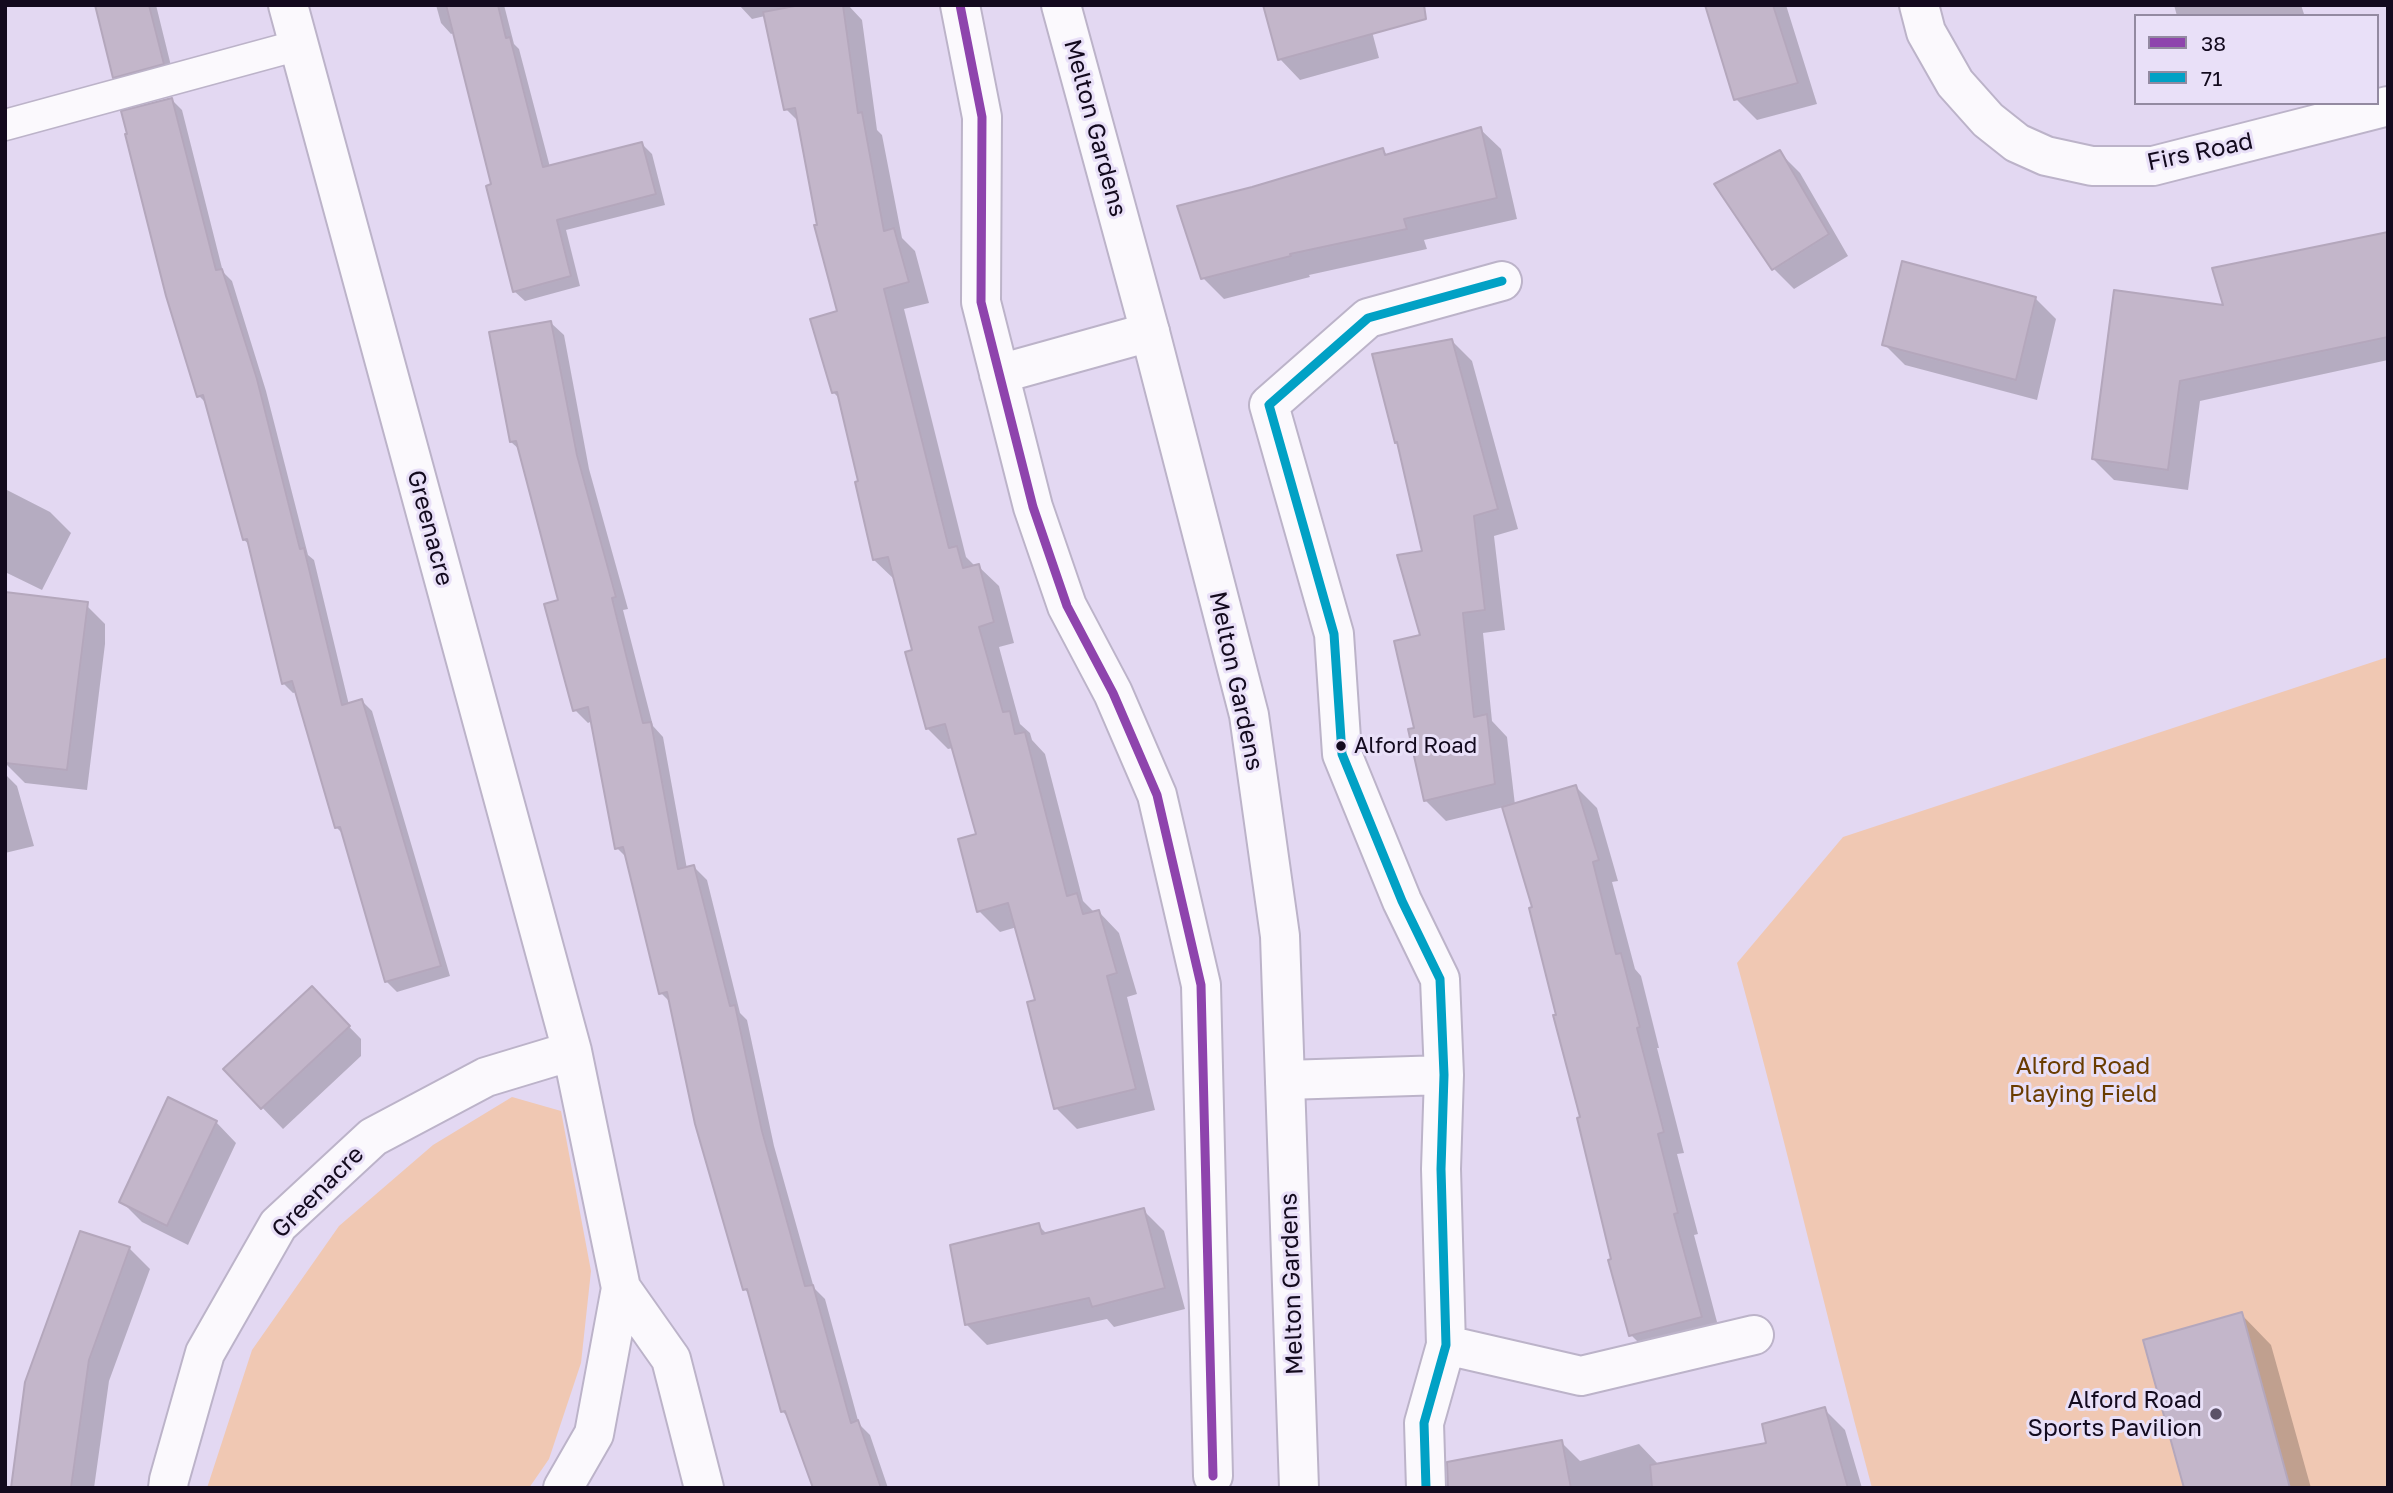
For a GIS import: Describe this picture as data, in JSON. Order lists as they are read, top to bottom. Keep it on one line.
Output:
{"streets":{"street":["Melton Gardens","Firs Road","Greenacre"]},"parks":["Alford Road Playing Field"],"places":["Alford Road","Alford Road Sports Pavilion"],"lines":["transit line 38","transit line 71"],"legend":["38","71"]}
